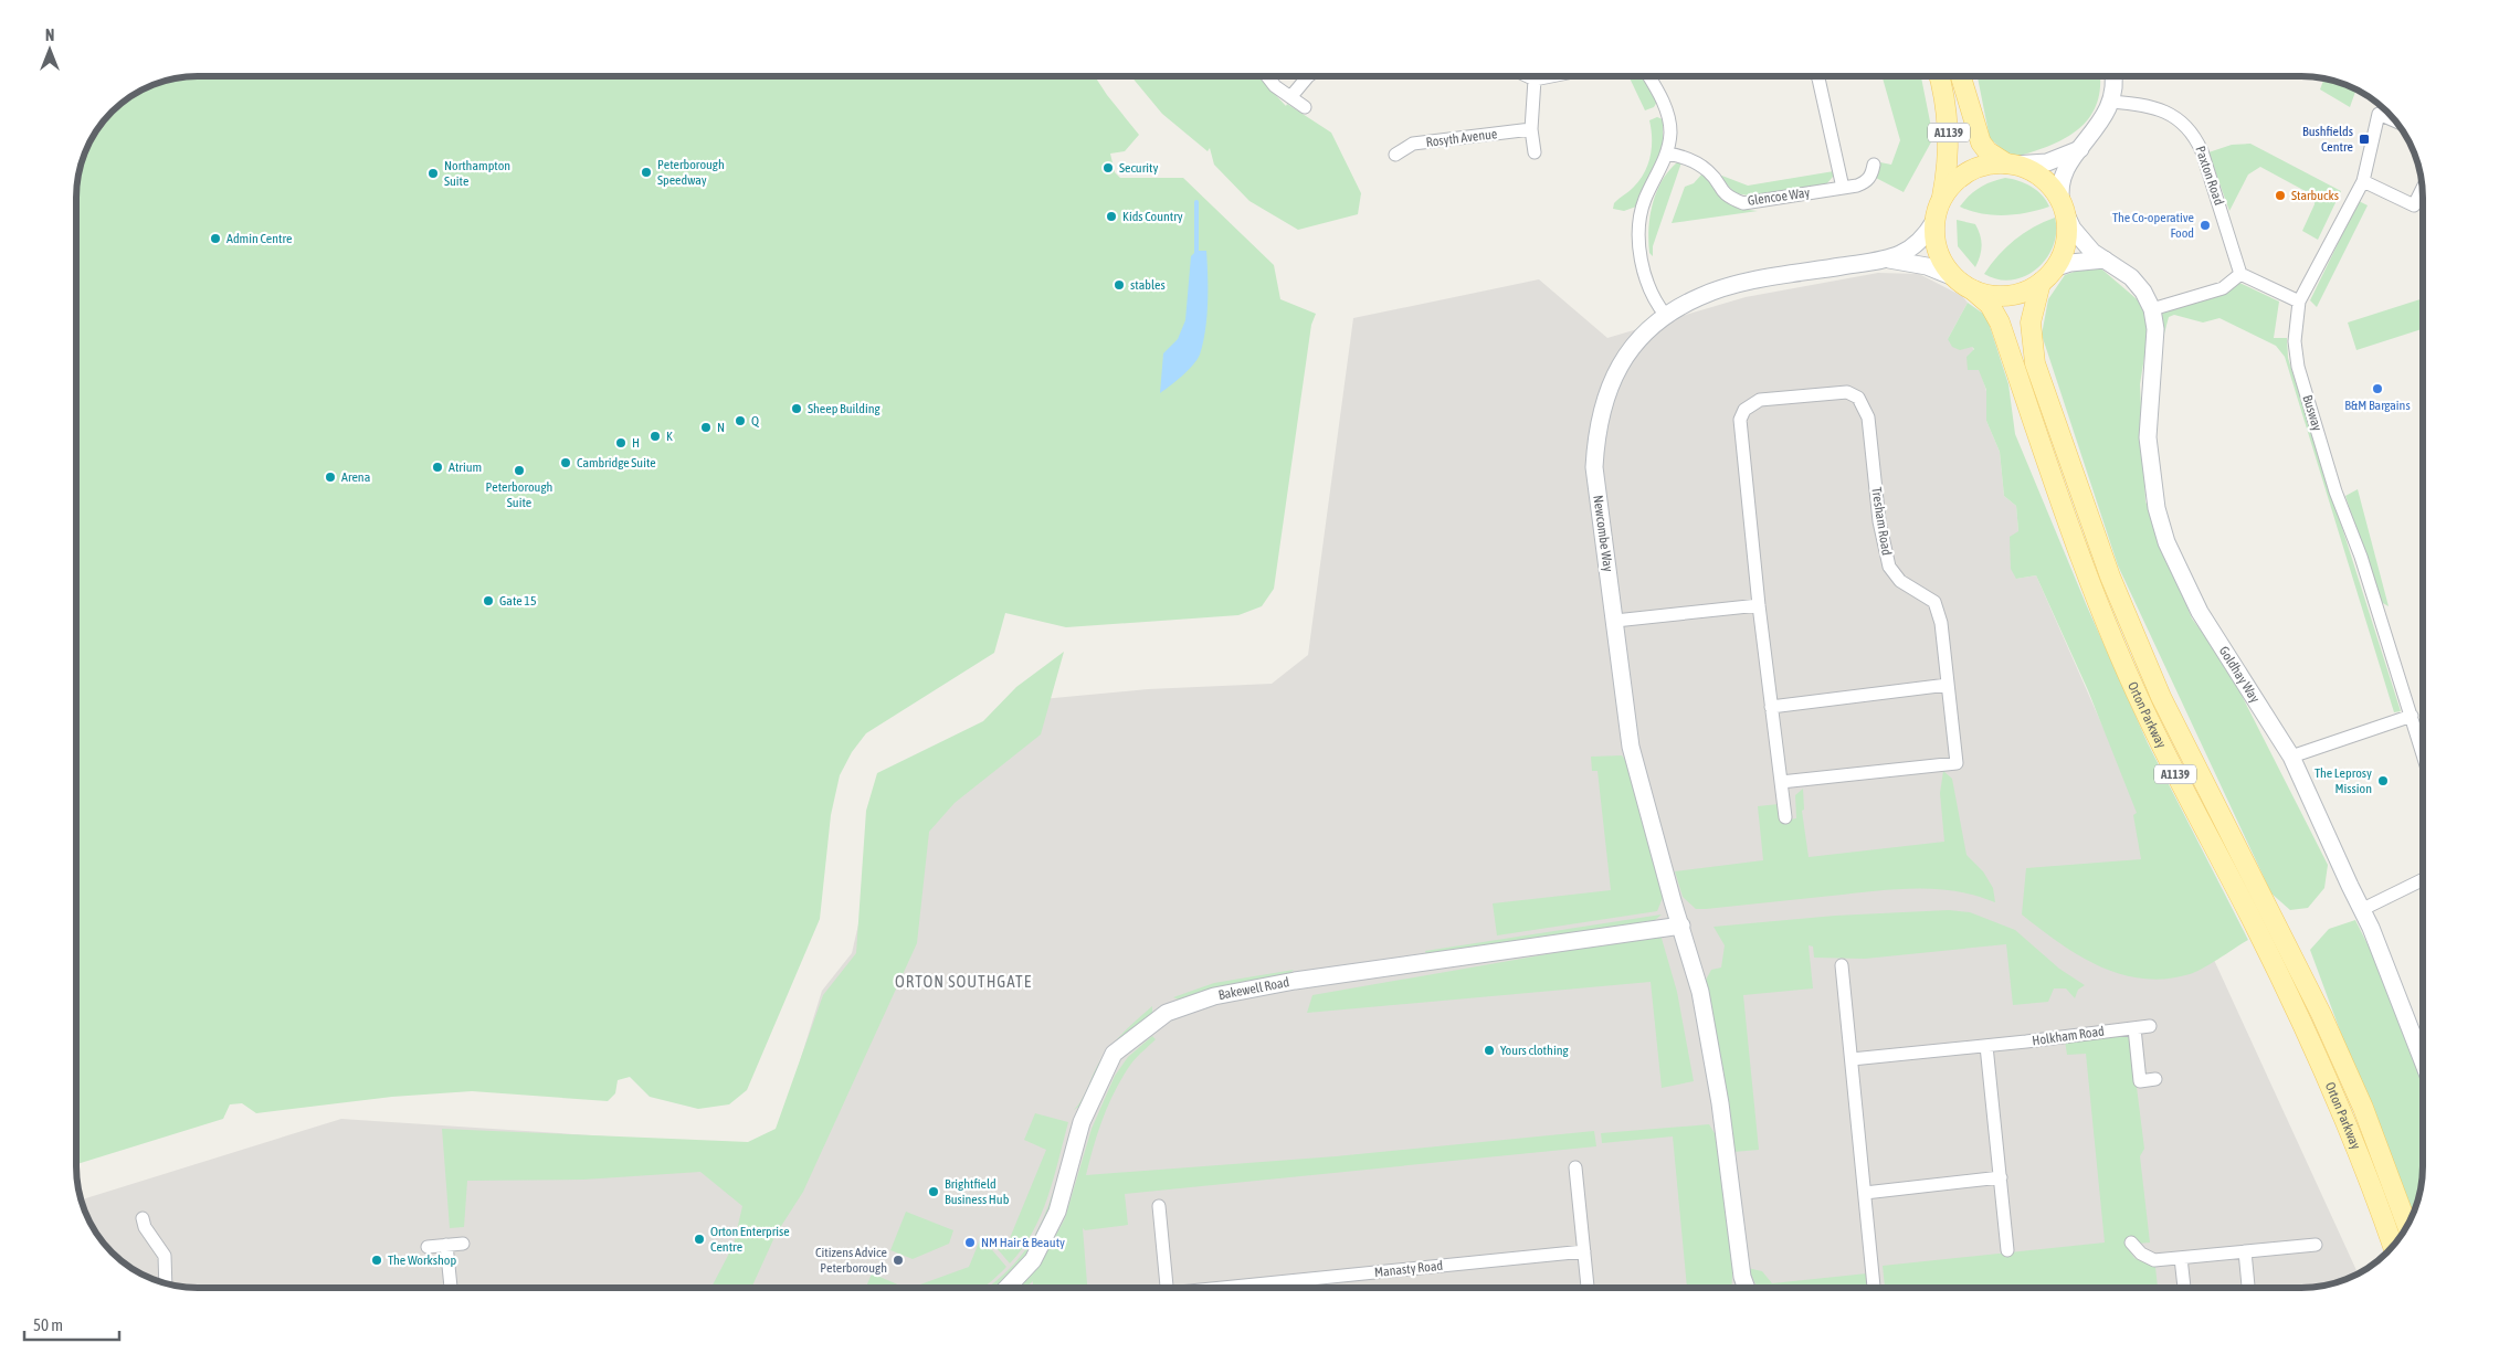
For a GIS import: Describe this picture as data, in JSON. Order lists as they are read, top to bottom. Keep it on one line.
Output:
{"streets":{"main road":["A1139","Orton Parkway"],"street":["Rosyth Avenue","Paxton Road","Glencoe Way","Busway","Tresham Road","Newcombe Way","Goldhay Way","Bakewell Road","Holkham Road","Manasty Road"]},"crossings":[["A1139","Newcombe Way"],["A1139","Goldhay Way"],["A1139","Orton Parkway"],["Newcombe Way","Goldhay Way"],["Newcombe Way","Orton Parkway"],["Newcombe Way","Bakewell Road"],["Goldhay Way","Orton Parkway"]],"districts":["ORTON SOUTHGATE"],"places":{"transit":["Bushfields Centre"],"other":["Security","Peterborough Speedway","Northampton Suite","Starbucks","Kids Country","The Co-operative Food","Admin Centre","stables","B&M Bargains","Sheep Building","Q","N","K","H","Cambridge Suite","Atrium","Peterborough Suite","Arena","Gate 15","The Leprosy Mission","Yours clothing","Brightfield Business Hub","Orton Enterprise Centre","NM Hair & Beauty","The Workshop","Citizens Advice Peterborough"]},"scale_bar":"50 m","north":"top"}
